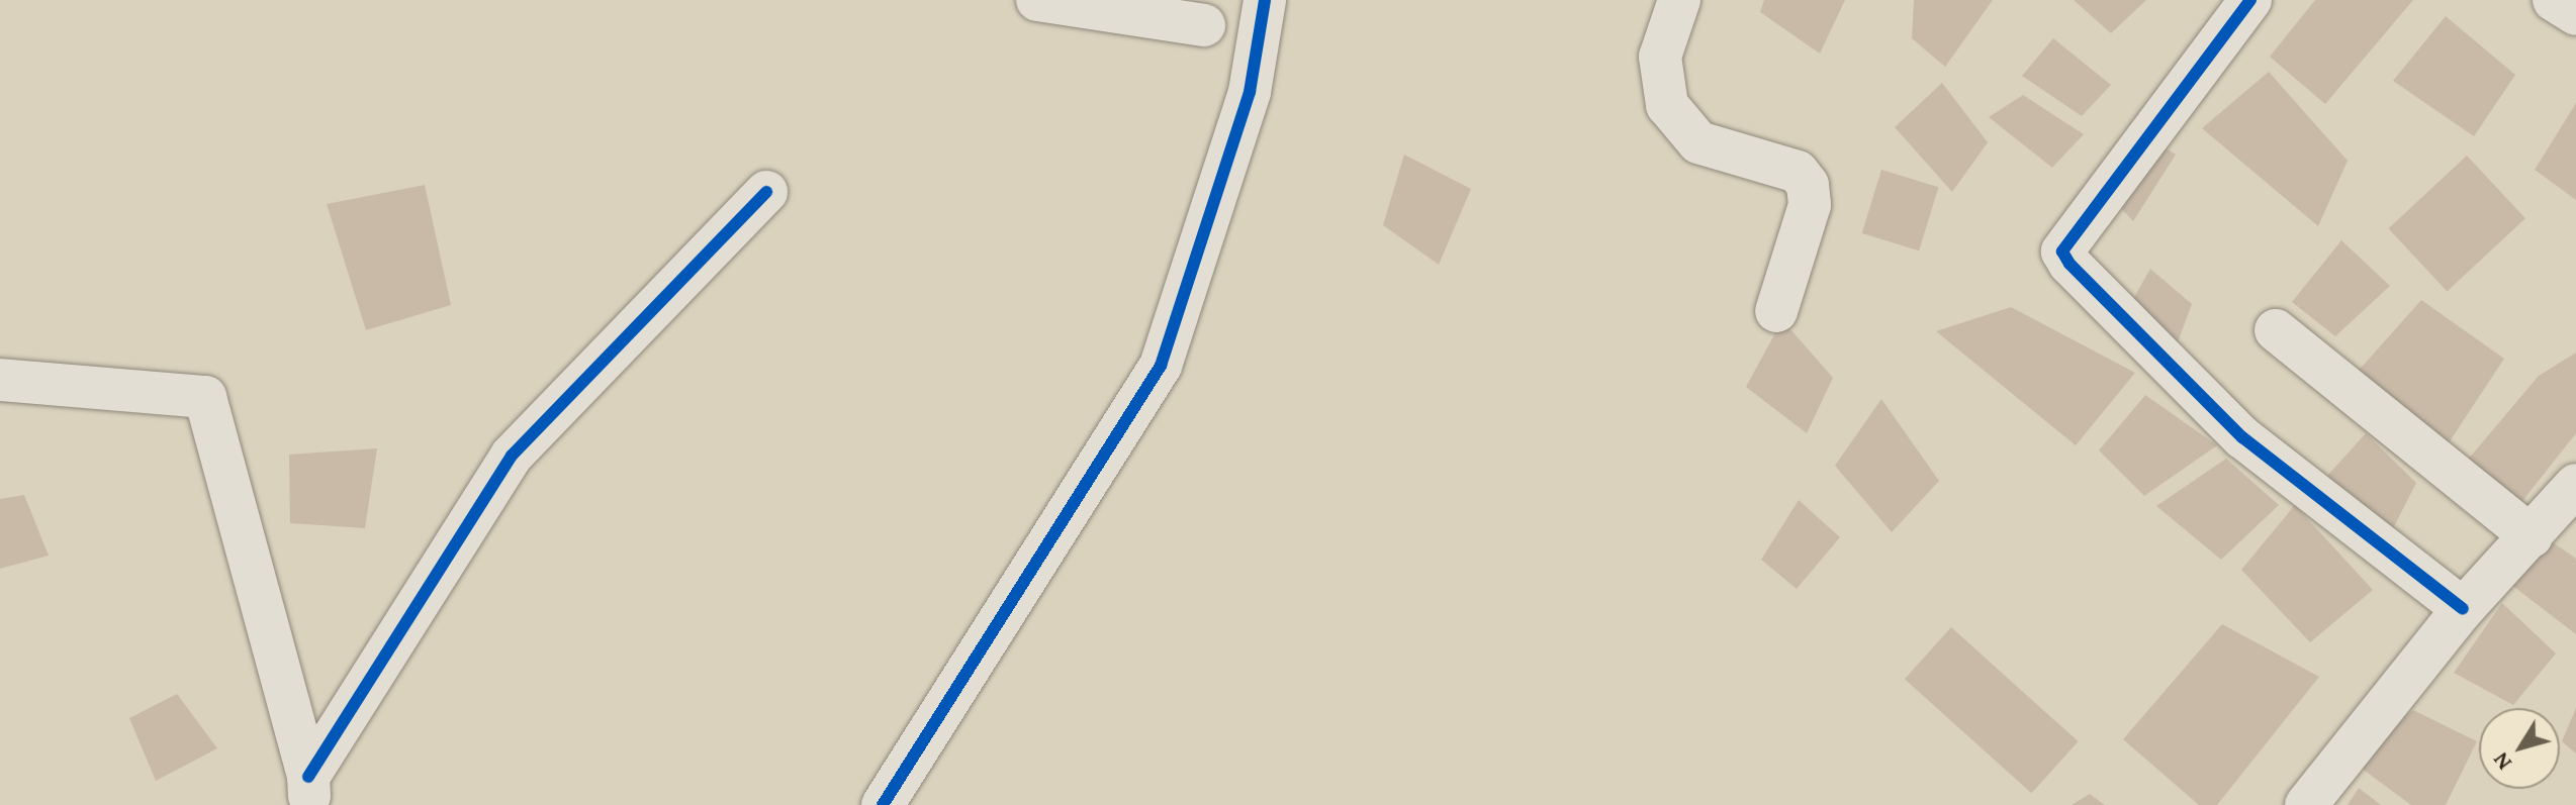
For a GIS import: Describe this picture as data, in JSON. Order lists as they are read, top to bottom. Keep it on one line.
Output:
{"north":"bottom left"}
